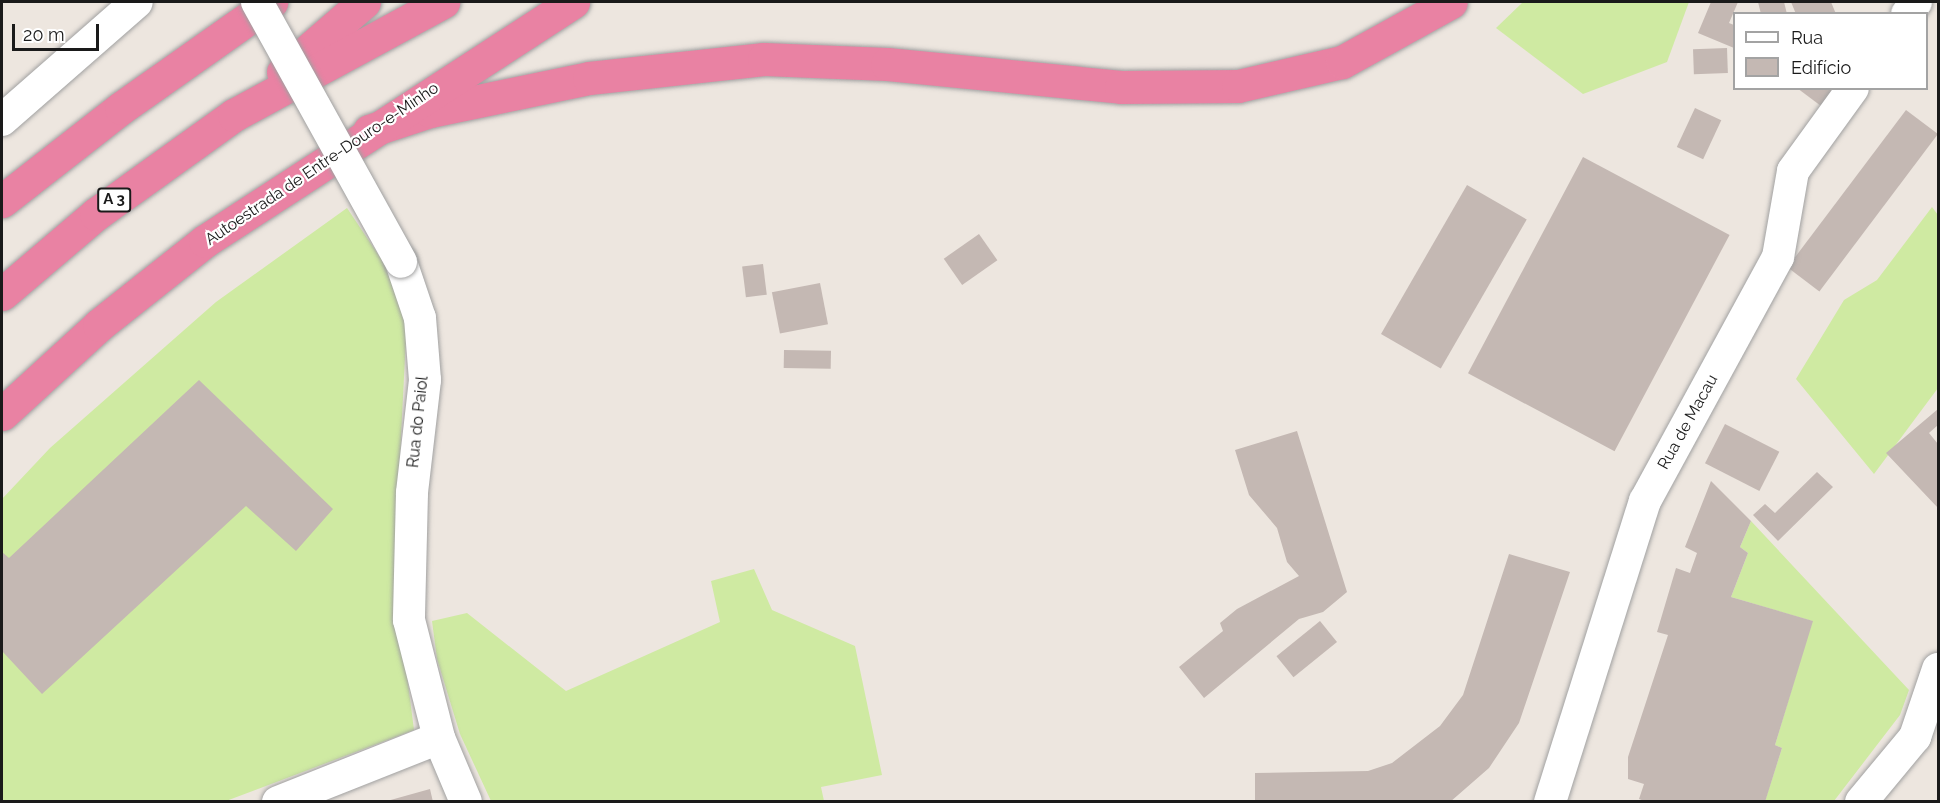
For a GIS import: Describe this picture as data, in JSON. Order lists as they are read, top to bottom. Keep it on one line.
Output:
{"streets":{"highway":["Autoestrada de Entre-Douro-e-Minho","A 3"],"street":["Rua do Paiol","Rua de Macau"]},"legend":["Rua","Edifício"],"scale_bar":"20 m"}
